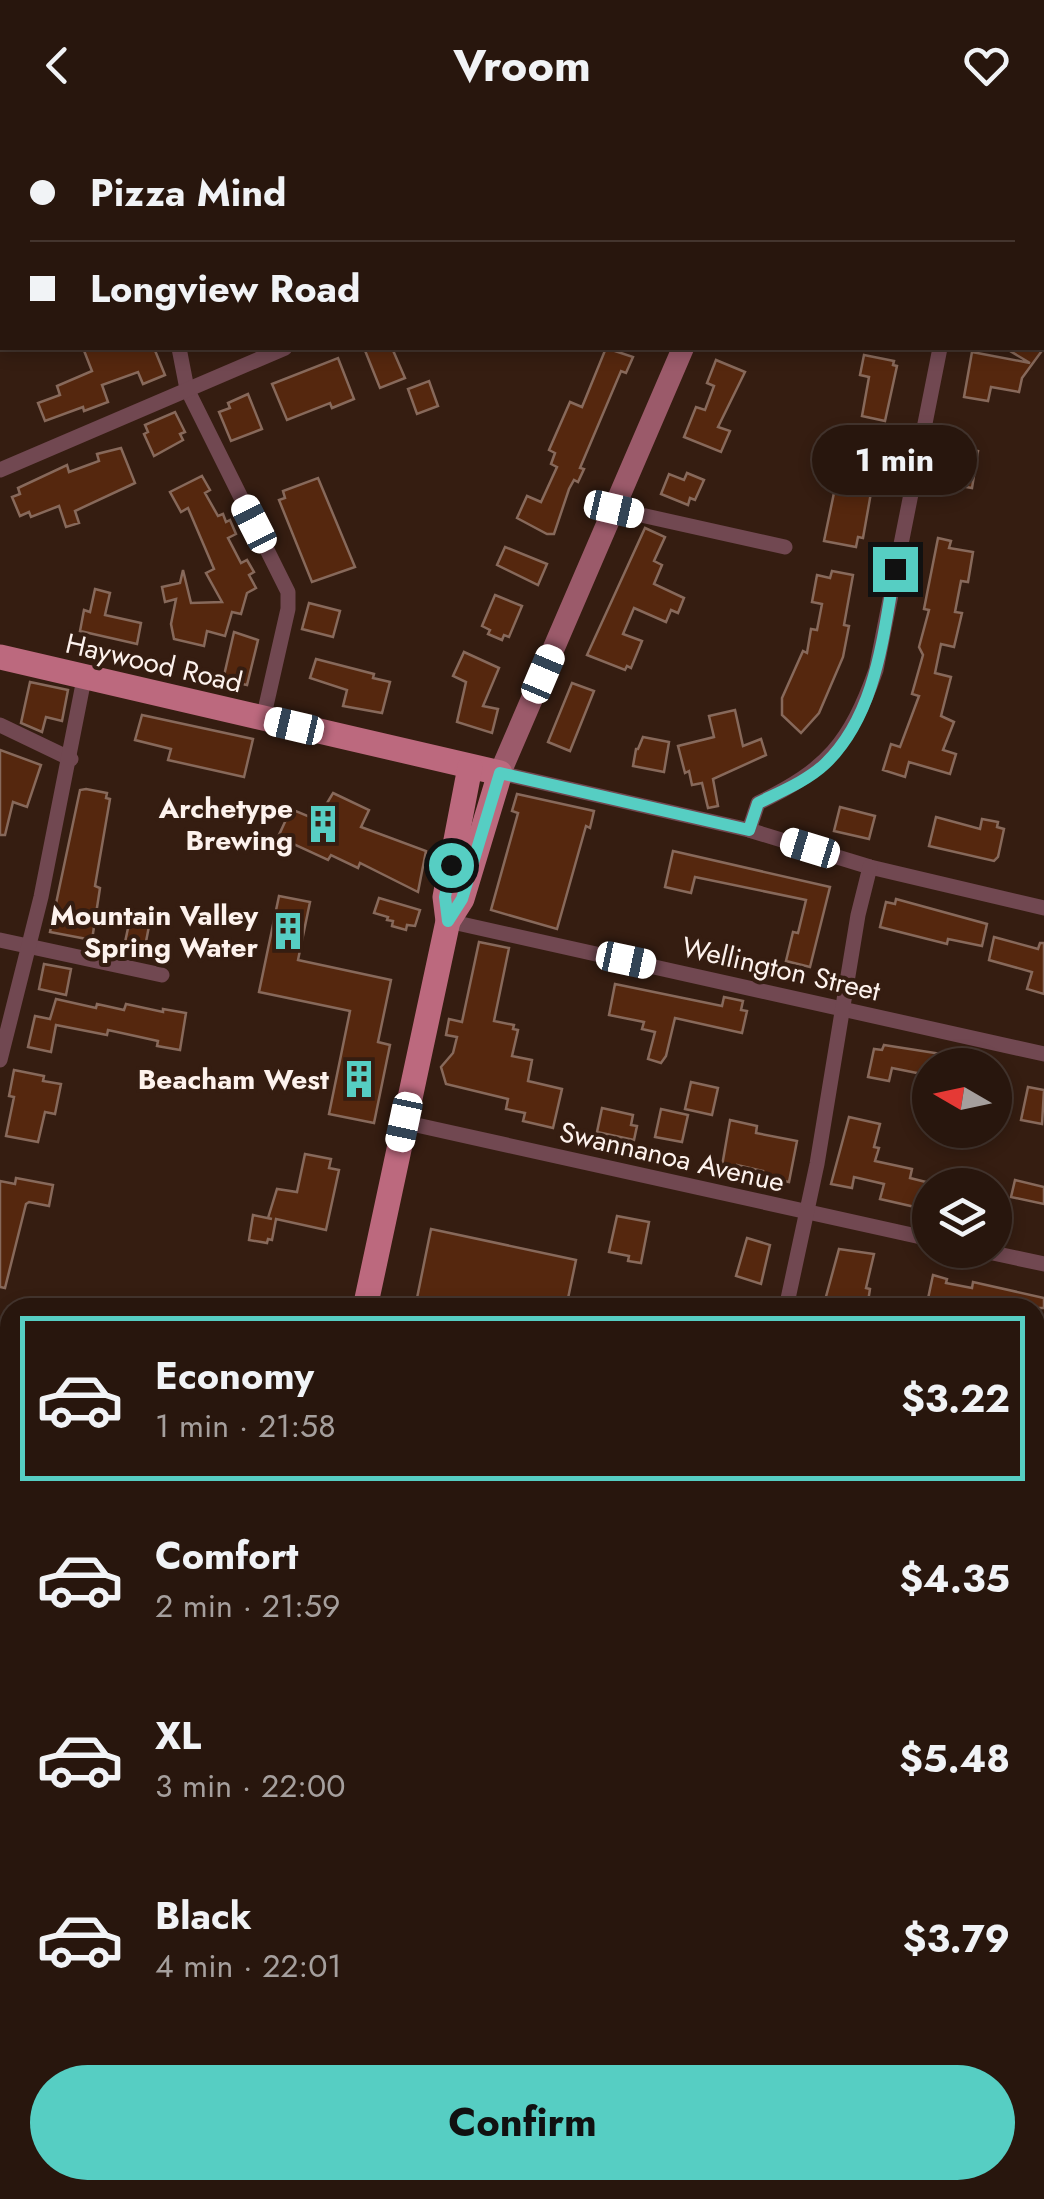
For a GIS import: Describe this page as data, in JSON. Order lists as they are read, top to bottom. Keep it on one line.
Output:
{"streets":{"main road":["Haywood Road"],"street":["Wellington Street","Swannanoa Avenue"]},"places":{"building":["Archetype Brewing","Mountain Valley Spring Water","Beacham West"]},"north":"left","page":{"header":"Vroom","banner":["Pizza Mind","Longview Road"],"bubble":"1 min","list":[{"name":"Economy","note":"1 min · 21:58","value":"$3.22"},{"name":"Comfort","note":"2 min · 21:59","value":"$4.35"},{"name":"XL","note":"3 min · 22:00","value":"$5.48"},{"name":"Black","note":"4 min · 22:01","value":"$3.79"}],"buttons":"Confirm"}}
